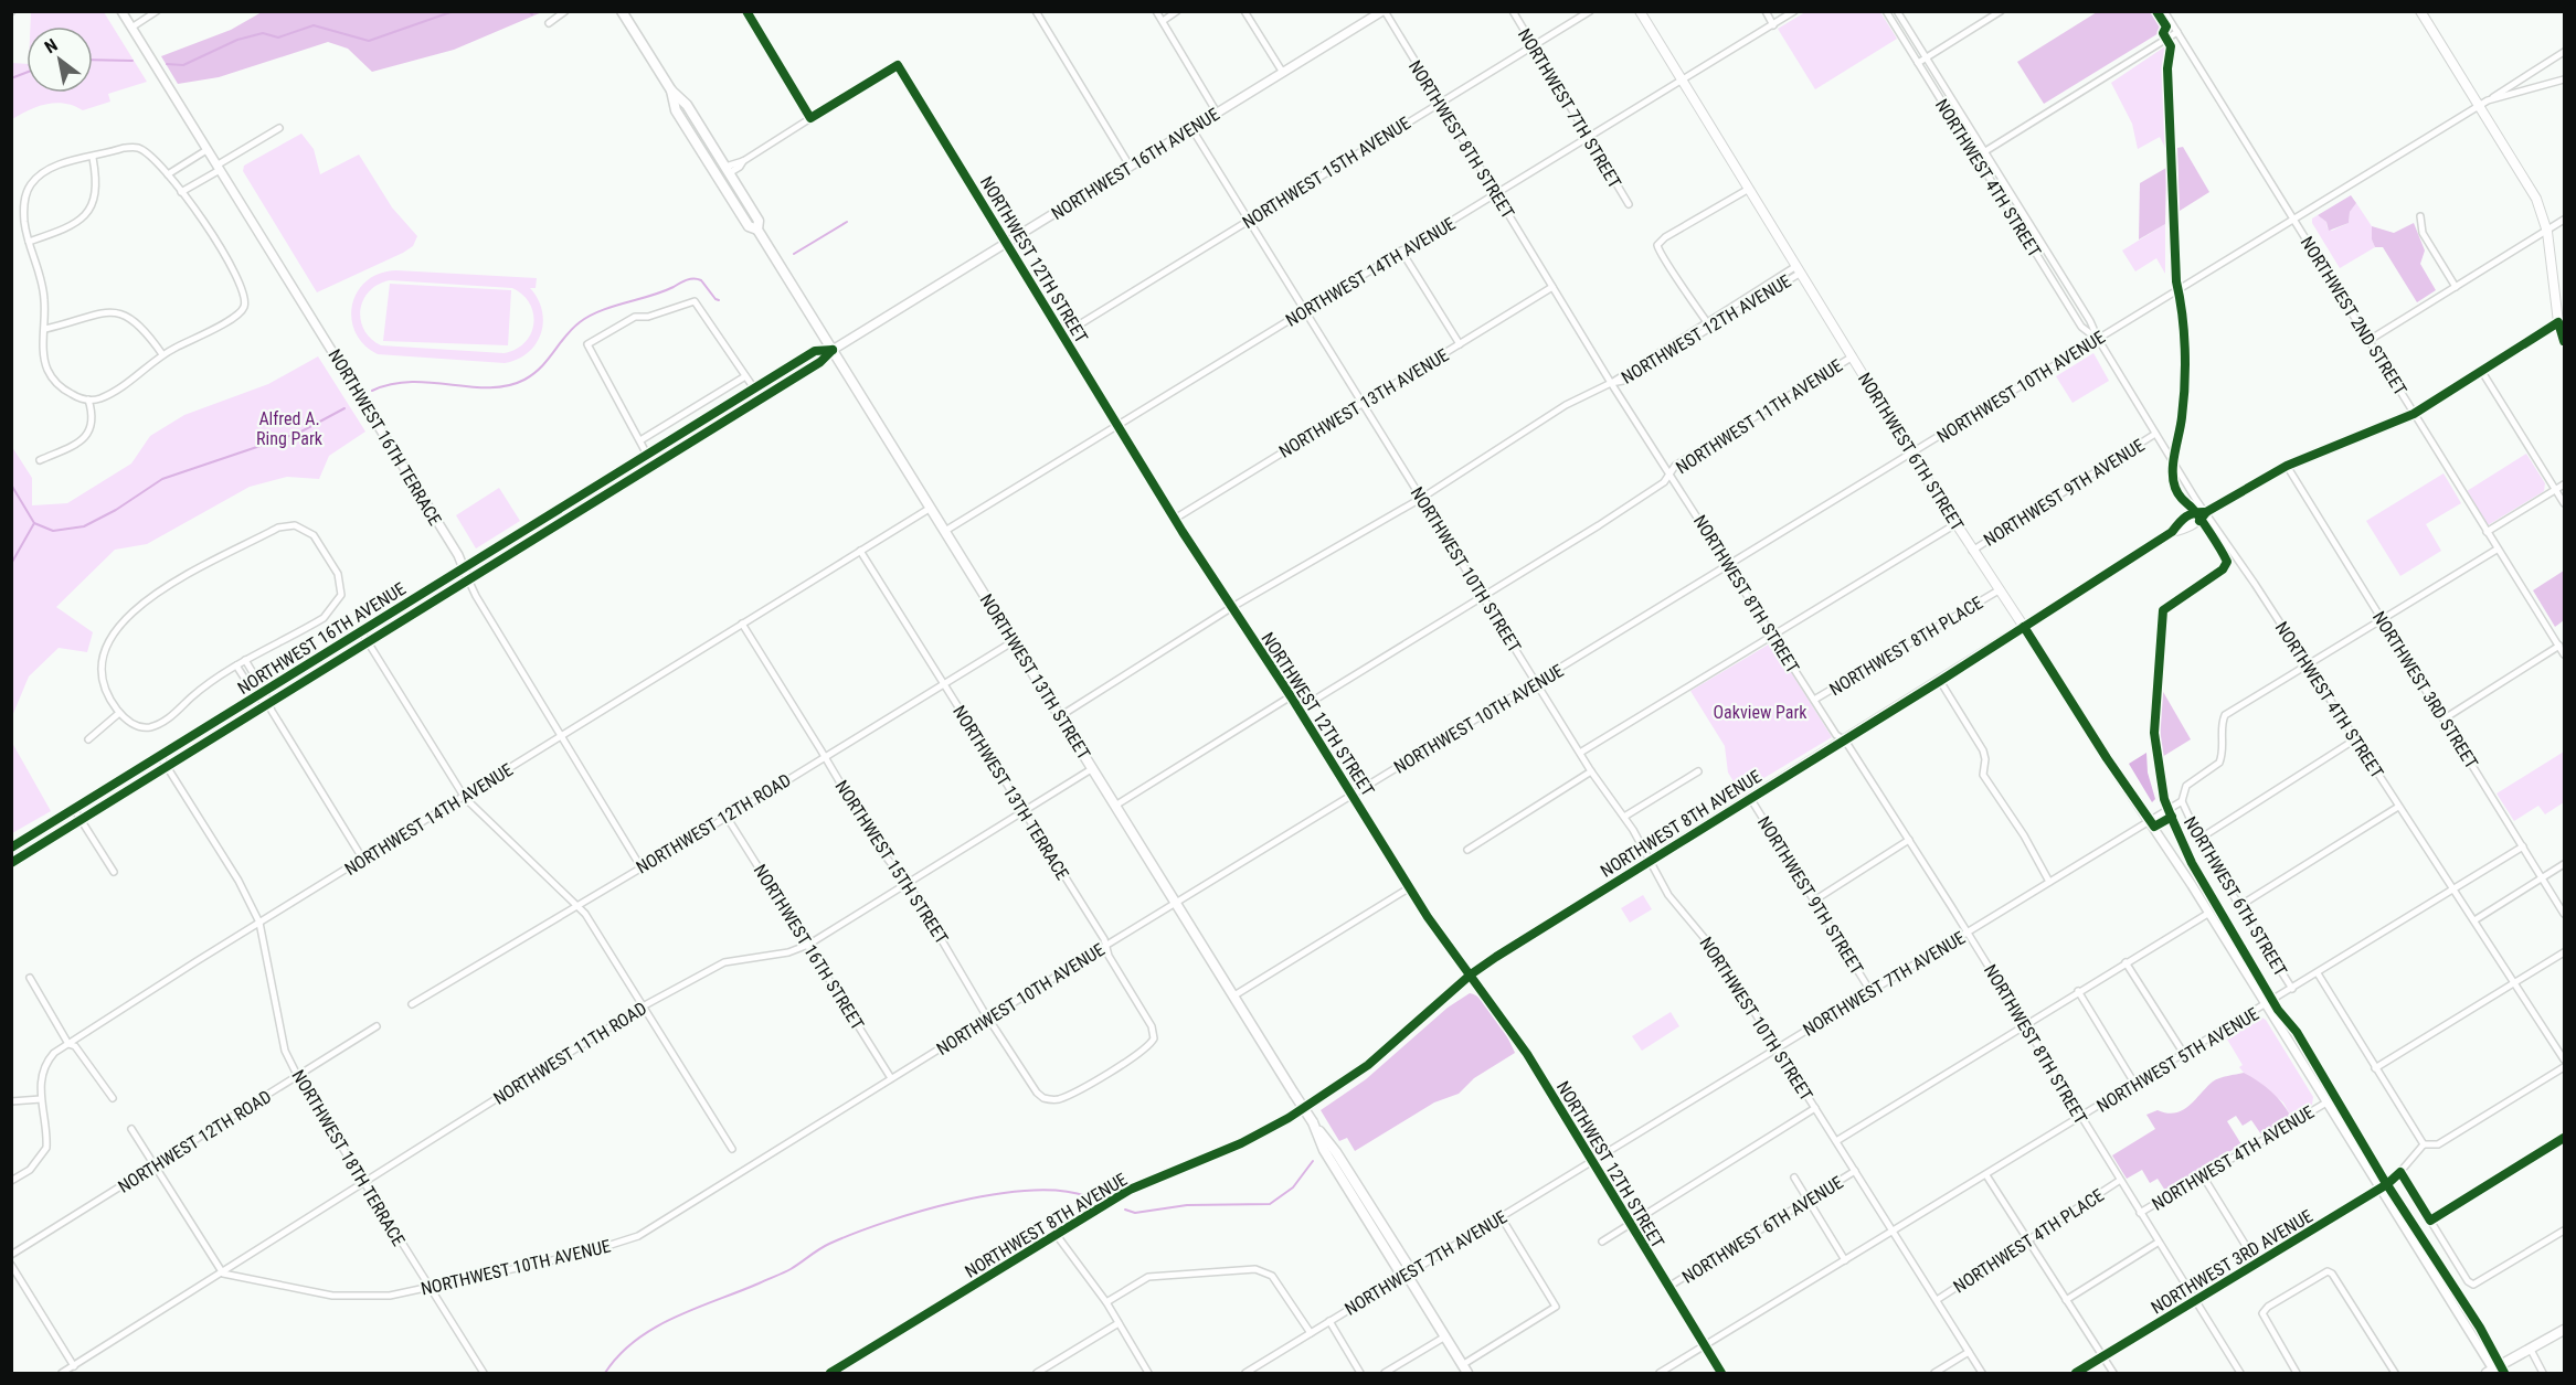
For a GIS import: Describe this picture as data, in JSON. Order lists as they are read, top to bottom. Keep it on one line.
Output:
{"streets":{"main road":["NORTHWEST 16TH AVENUE","NORTHWEST 6TH STREET","NORTHWEST 13TH STREET","NORTHWEST 8TH AVENUE"],"street":["NORTHWEST 7TH STREET","NORTHWEST 8TH STREET","NORTHWEST 15TH AVENUE","NORTHWEST 4TH STREET","NORTHWEST 12TH STREET","NORTHWEST 14TH AVENUE","NORTHWEST 2ND STREET","NORTHWEST 12TH AVENUE","NORTHWEST 10TH AVENUE","NORTHWEST 13TH AVENUE","NORTHWEST 11TH AVENUE","NORTHWEST 16TH TERRACE","NORTHWEST 9TH AVENUE","NORTHWEST 10TH STREET","NORTHWEST 8TH PLACE","NORTHWEST 3RD STREET","NORTHWEST 13TH TERRACE","NORTHWEST 12TH ROAD","NORTHWEST 15TH STREET","NORTHWEST 9TH STREET","NORTHWEST 16TH STREET","NORTHWEST 7TH AVENUE","NORTHWEST 11TH ROAD","NORTHWEST 5TH AVENUE","NORTHWEST 18TH TERRACE","NORTHWEST 4TH AVENUE","NORTHWEST 6TH AVENUE","NORTHWEST 4TH PLACE","NORTHWEST 3RD AVENUE"]},"crossings":[["NORTHWEST 7TH STREET","NORTHWEST 15TH AVENUE"],["NORTHWEST 7TH STREET","NORTHWEST 14TH AVENUE"],["NORTHWEST 8TH STREET","NORTHWEST 16TH AVENUE"],["NORTHWEST 8TH STREET","NORTHWEST 15TH AVENUE"],["NORTHWEST 8TH STREET","NORTHWEST 14TH AVENUE"],["NORTHWEST 8TH STREET","NORTHWEST 12TH AVENUE"],["NORTHWEST 8TH STREET","NORTHWEST 10TH AVENUE"],["NORTHWEST 8TH STREET","NORTHWEST 13TH AVENUE"],["NORTHWEST 8TH STREET","NORTHWEST 11TH AVENUE"],["NORTHWEST 8TH STREET","NORTHWEST 9TH AVENUE"],["NORTHWEST 8TH STREET","NORTHWEST 8TH PLACE"],["NORTHWEST 8TH STREET","NORTHWEST 8TH AVENUE"],["NORTHWEST 8TH STREET","NORTHWEST 7TH AVENUE"],["NORTHWEST 8TH STREET","NORTHWEST 5TH AVENUE"],["NORTHWEST 8TH STREET","NORTHWEST 4TH AVENUE"],["NORTHWEST 8TH STREET","NORTHWEST 4TH PLACE"],["NORTHWEST 8TH STREET","NORTHWEST 3RD AVENUE"],["NORTHWEST 16TH AVENUE","NORTHWEST 12TH STREET"],["NORTHWEST 16TH AVENUE","NORTHWEST 16TH TERRACE"],["NORTHWEST 16TH AVENUE","NORTHWEST 10TH STREET"],["NORTHWEST 16TH AVENUE","NORTHWEST 13TH STREET"],["NORTHWEST 16TH AVENUE","NORTHWEST 18TH TERRACE"],["NORTHWEST 15TH AVENUE","NORTHWEST 12TH STREET"],["NORTHWEST 15TH AVENUE","NORTHWEST 10TH STREET"],["NORTHWEST 4TH STREET","NORTHWEST 10TH AVENUE"],["NORTHWEST 4TH STREET","NORTHWEST 9TH AVENUE"],["NORTHWEST 4TH STREET","NORTHWEST 8TH AVENUE"],["NORTHWEST 4TH STREET","NORTHWEST 7TH AVENUE"],["NORTHWEST 4TH STREET","NORTHWEST 5TH AVENUE"],["NORTHWEST 12TH STREET","NORTHWEST 14TH AVENUE"],["NORTHWEST 12TH STREET","NORTHWEST 12TH AVENUE"],["NORTHWEST 12TH STREET","NORTHWEST 10TH AVENUE"],["NORTHWEST 12TH STREET","NORTHWEST 13TH AVENUE"],["NORTHWEST 12TH STREET","NORTHWEST 11TH AVENUE"],["NORTHWEST 12TH STREET","NORTHWEST 8TH AVENUE"],["NORTHWEST 12TH STREET","NORTHWEST 7TH AVENUE"],["NORTHWEST 12TH STREET","NORTHWEST 5TH AVENUE"],["NORTHWEST 12TH STREET","NORTHWEST 6TH AVENUE"],["NORTHWEST 14TH AVENUE","NORTHWEST 16TH TERRACE"],["NORTHWEST 14TH AVENUE","NORTHWEST 6TH STREET"],["NORTHWEST 14TH AVENUE","NORTHWEST 10TH STREET"],["NORTHWEST 14TH AVENUE","NORTHWEST 13TH STREET"],["NORTHWEST 14TH AVENUE","NORTHWEST 13TH TERRACE"],["NORTHWEST 14TH AVENUE","NORTHWEST 15TH STREET"],["NORTHWEST 14TH AVENUE","NORTHWEST 18TH TERRACE"],["NORTHWEST 2ND STREET","NORTHWEST 10TH AVENUE"],["NORTHWEST 2ND STREET","NORTHWEST 8TH AVENUE"],["NORTHWEST 12TH AVENUE","NORTHWEST 6TH STREET"],["NORTHWEST 12TH AVENUE","NORTHWEST 10TH STREET"],["NORTHWEST 12TH AVENUE","NORTHWEST 13TH STREET"],["NORTHWEST 10TH AVENUE","NORTHWEST 6TH STREET"],["NORTHWEST 10TH AVENUE","NORTHWEST 10TH STREET"],["NORTHWEST 10TH AVENUE","NORTHWEST 13TH STREET"],["NORTHWEST 10TH AVENUE","NORTHWEST 13TH TERRACE"],["NORTHWEST 10TH AVENUE","NORTHWEST 15TH STREET"],["NORTHWEST 10TH AVENUE","NORTHWEST 16TH STREET"],["NORTHWEST 10TH AVENUE","NORTHWEST 11TH ROAD"],["NORTHWEST 10TH AVENUE","NORTHWEST 18TH TERRACE"],["NORTHWEST 13TH AVENUE","NORTHWEST 10TH STREET"],["NORTHWEST 11TH AVENUE","NORTHWEST 6TH STREET"],["NORTHWEST 11TH AVENUE","NORTHWEST 10TH STREET"],["NORTHWEST 16TH TERRACE","NORTHWEST 12TH ROAD"],["NORTHWEST 6TH STREET","NORTHWEST 9TH AVENUE"],["NORTHWEST 6TH STREET","NORTHWEST 8TH PLACE"],["NORTHWEST 6TH STREET","NORTHWEST 8TH AVENUE"],["NORTHWEST 6TH STREET","NORTHWEST 7TH AVENUE"],["NORTHWEST 6TH STREET","NORTHWEST 5TH AVENUE"],["NORTHWEST 6TH STREET","NORTHWEST 4TH AVENUE"],["NORTHWEST 6TH STREET","NORTHWEST 3RD AVENUE"],["NORTHWEST 9TH AVENUE","NORTHWEST 10TH STREET"],["NORTHWEST 10TH STREET","NORTHWEST 8TH AVENUE"],["NORTHWEST 10TH STREET","NORTHWEST 7TH AVENUE"],["NORTHWEST 10TH STREET","NORTHWEST 5TH AVENUE"],["NORTHWEST 10TH STREET","NORTHWEST 6TH AVENUE"],["NORTHWEST 10TH STREET","NORTHWEST 4TH PLACE"],["NORTHWEST 13TH STREET","NORTHWEST 12TH ROAD"],["NORTHWEST 13TH STREET","NORTHWEST 7TH AVENUE"],["NORTHWEST 13TH STREET","NORTHWEST 11TH ROAD"],["NORTHWEST 3RD STREET","NORTHWEST 8TH AVENUE"],["NORTHWEST 3RD STREET","NORTHWEST 5TH AVENUE"],["NORTHWEST 13TH TERRACE","NORTHWEST 12TH ROAD"],["NORTHWEST 13TH TERRACE","NORTHWEST 15TH STREET"],["NORTHWEST 13TH TERRACE","NORTHWEST 11TH ROAD"],["NORTHWEST 12TH ROAD","NORTHWEST 15TH STREET"],["NORTHWEST 12TH ROAD","NORTHWEST 16TH STREET"],["NORTHWEST 12TH ROAD","NORTHWEST 18TH TERRACE"],["NORTHWEST 8TH AVENUE","NORTHWEST 9TH STREET"],["NORTHWEST 15TH STREET","NORTHWEST 11TH ROAD"],["NORTHWEST 9TH STREET","NORTHWEST 7TH AVENUE"],["NORTHWEST 16TH STREET","NORTHWEST 11TH ROAD"],["NORTHWEST 11TH ROAD","NORTHWEST 18TH TERRACE"]],"parks":["Alfred A. Ring Park","Oakview Park"],"north":"top left"}
